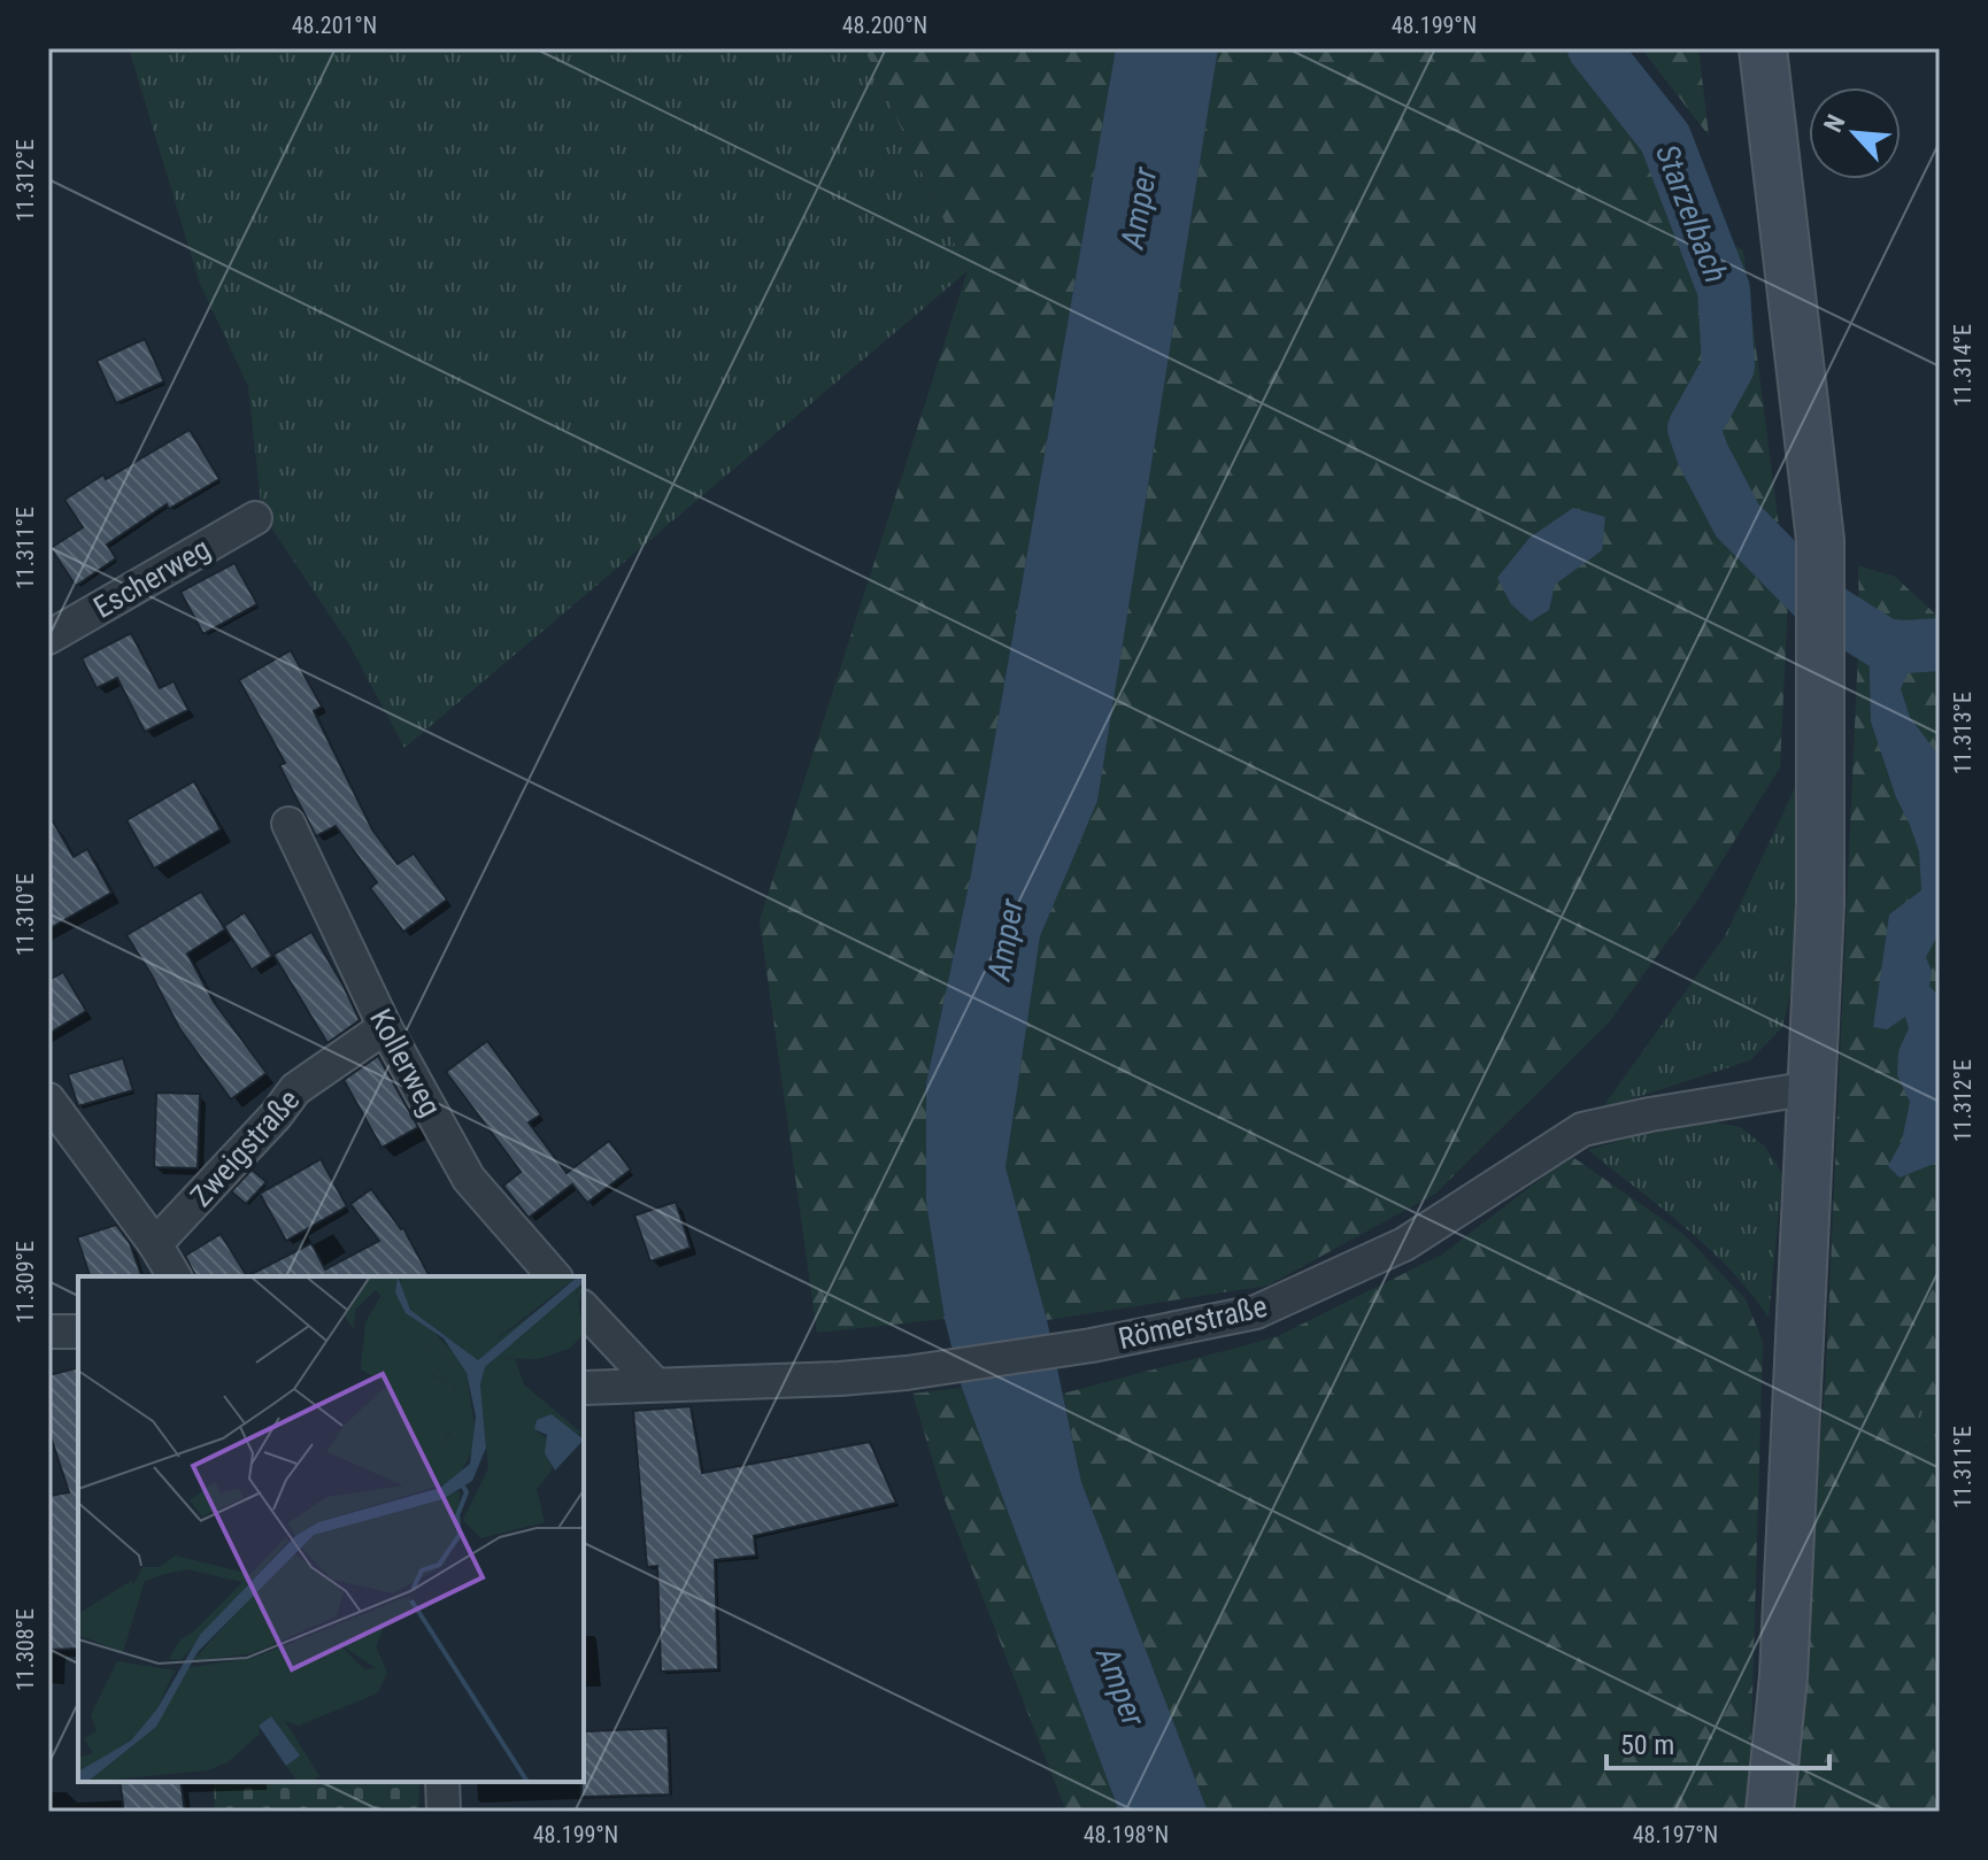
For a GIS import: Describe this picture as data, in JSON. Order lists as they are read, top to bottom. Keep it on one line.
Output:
{"streets":{"street":["Escherweg","Kollerweg","Zweigstraße","Römerstraße"]},"crossings":[["Kollerweg","Zweigstraße"]],"water":["Amper","Starzelbach"],"scale_bar":"50 m","north":"top left","coordinates":["48.201°N","48.200°N","48.199°N","11.312°E","11.314°E","11.311°E","11.313°E","11.310°E","11.309°E","11.308°E","48.198°N","48.197°N"]}
